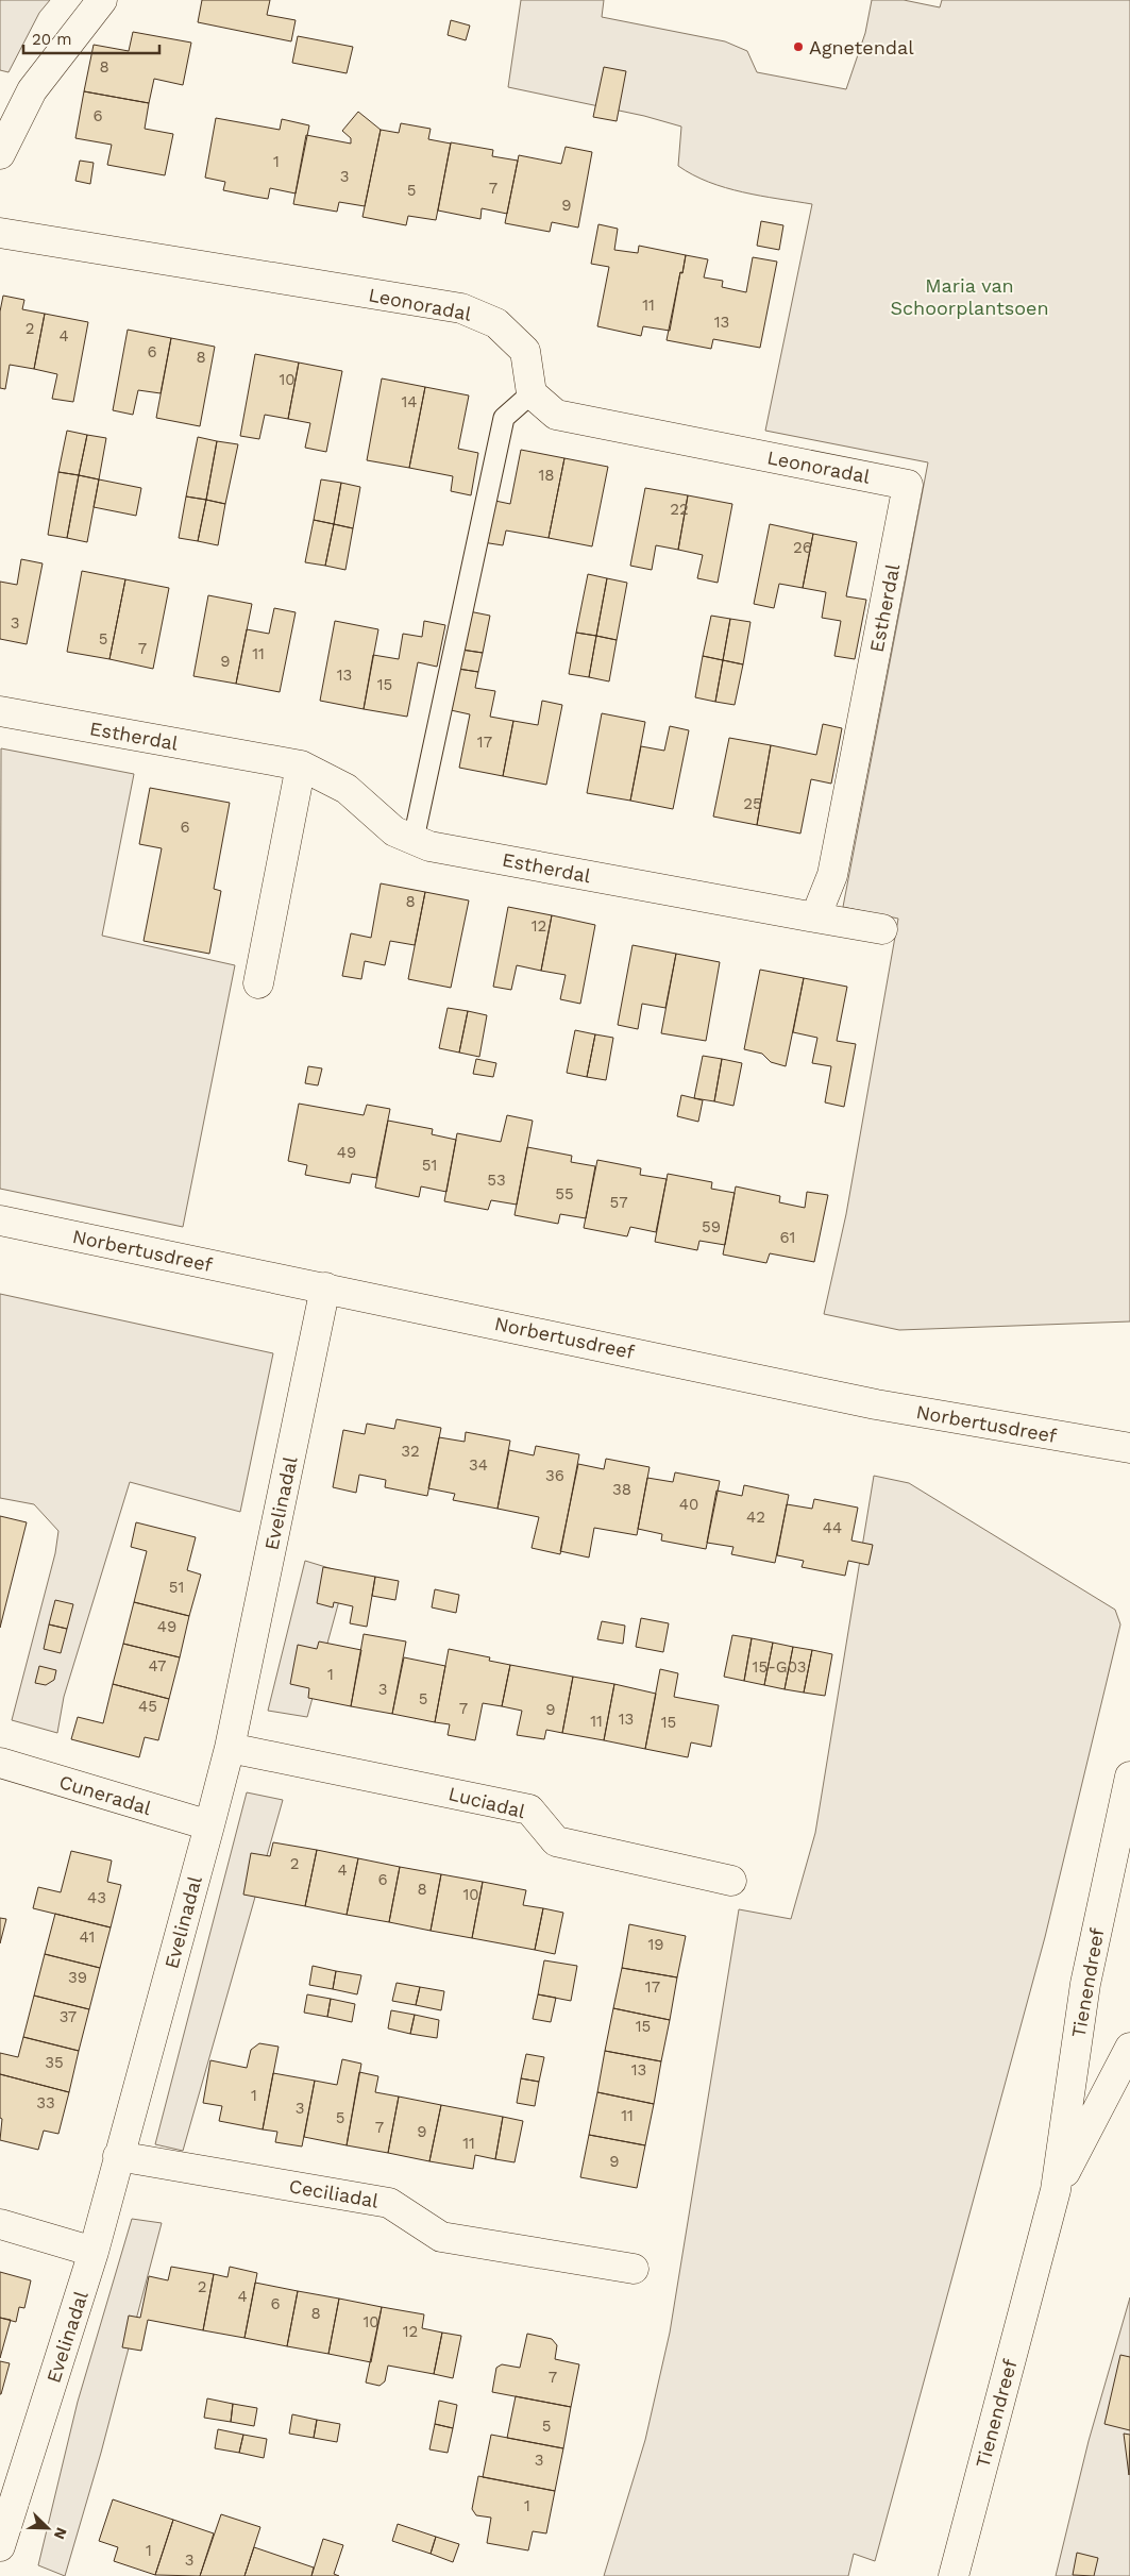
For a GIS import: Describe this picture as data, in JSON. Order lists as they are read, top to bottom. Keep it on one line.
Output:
{"streets":{"street":["Leonoradal","Estherdal","Norbertusdreef","Evelinadal","Cuneradal","Luciadal","Tienendreef","Ceciliadal"]},"crossings":[["Leonoradal","Estherdal"],["Norbertusdreef","Evelinadal"],["Evelinadal","Cuneradal"],["Evelinadal","Luciadal"],["Evelinadal","Ceciliadal"]],"parks":["Maria van Schoorplantsoen"],"places":["Agnetendal"],"house_numbers":["8","6","1","3","7","5","9","11","13","2","4","6","8","10","14","18","22","26","3","5","7","11","9","13","15","17","25","6","8","12","49","51","53","55","57","59","61","32","34","36","38","40","42","44","51","49","47","15-G03","1","3","5","45","7","9","13","11","15","2","4","6","8","10","43","41","19","39","17","37","15","35","13","1","33","3","11","5","7","9","11","9","2","4","6","8","10","12","7","5","3","1","1","3"],"scale_bar":"20 m","north":"bottom right"}
